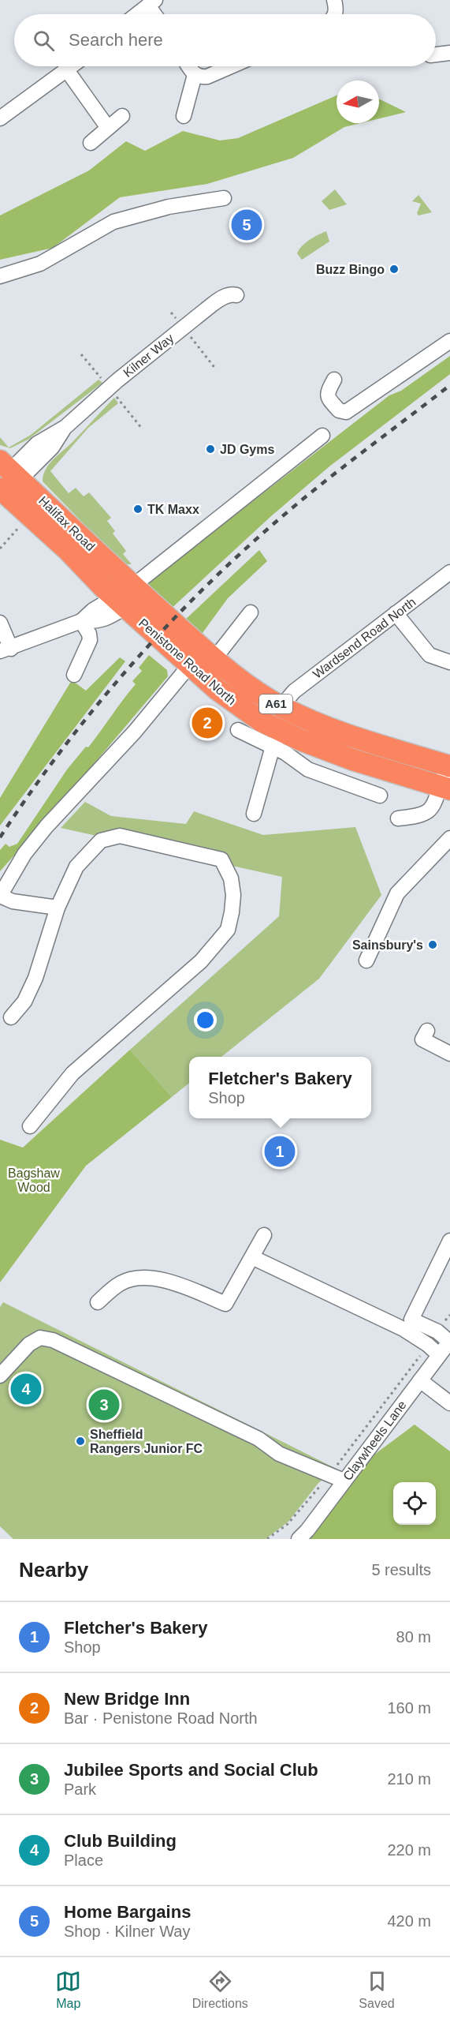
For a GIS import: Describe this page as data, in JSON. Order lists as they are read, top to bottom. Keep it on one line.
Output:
{"streets":{"highway":["Halifax Road","Penistone Road North","A61"],"street":["Kilner Way","Wardsend Road North","Claywheels Lane"]},"crossings":[["Kilner Way","Halifax Road"],["Halifax Road","Penistone Road North"],["Wardsend Road North","Penistone Road North"]],"parks":["Bagshaw Wood"],"places":["Buzz Bingo","JD Gyms","TK Maxx","Sainsbury's","Sheffield Rangers Junior FC"],"north":"left","page":{"search":"Search here","pins":["5","2","1","4","3"],"popup":["Fletcher's Bakery","Shop"],"heading":["Nearby","5 results"],"list":[{"mark":"1","name":"Fletcher's Bakery","note":"Shop","value":"80 m"},{"mark":"2","name":"New Bridge Inn","note":"Bar · Penistone Road North","value":"160 m"},{"mark":"3","name":"Jubilee Sports and Social Club","note":"Park","value":"210 m"},{"mark":"4","name":"Club Building","note":"Place","value":"220 m"},{"mark":"5","name":"Home Bargains","note":"Shop · Kilner Way","value":"420 m"}],"nav":["Map","Directions","Saved"]}}
